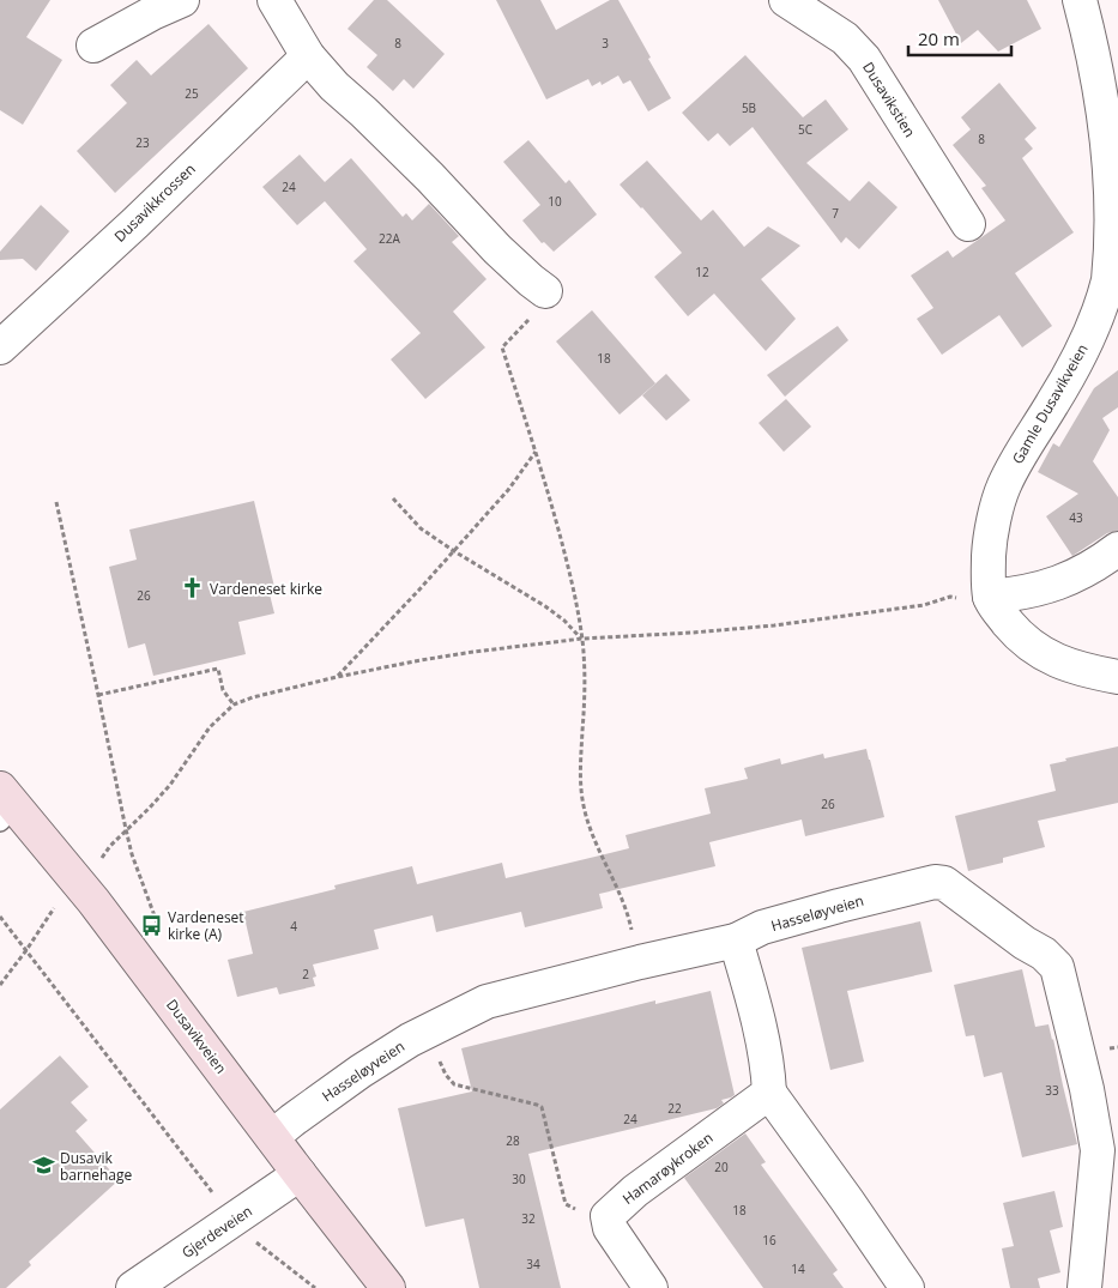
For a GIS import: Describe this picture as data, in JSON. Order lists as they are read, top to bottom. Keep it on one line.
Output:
{"streets":{"main road":["Dusavikveien"],"street":["Dusavikstien","Dusavikkrossen","Gamle Dusavikveien","Hasseløyveien","Hamarøykroken","Gjerdeveien"]},"crossings":[["Hasseløyveien","Dusavikveien"],["Dusavikveien","Gjerdeveien"]],"places":{"church":["Vardeneset kirke"],"bus stop":["Vardeneset kirke (A)"],"school or university":["Dusavik barnehage"]},"house_numbers":["8","3","25","5B","5C","8","23","24","10","7","22A","12","18","43","26","26","4","2","33","22","24","28","20","30","18","32","16","34","14"],"scale_bar":"20 m"}
